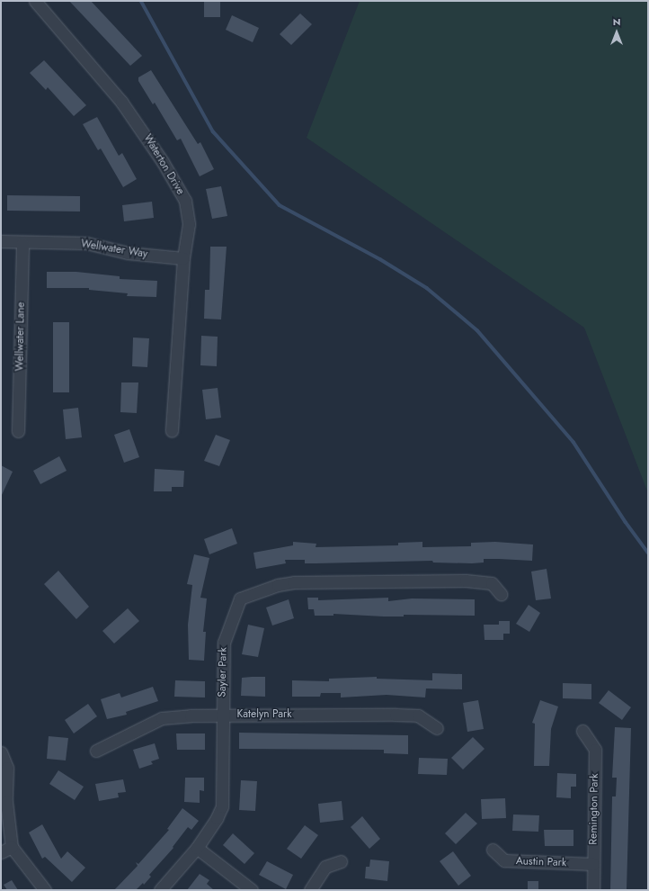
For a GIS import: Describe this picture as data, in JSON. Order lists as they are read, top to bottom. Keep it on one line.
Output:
{"streets":{"street":["Waterton Drive","Wellwater Way","Wellwater Lane","Sayler Park","Katelyn Park","Remington Park","Austin Park"]},"crossings":[["Waterton Drive","Wellwater Way"],["Wellwater Way","Wellwater Lane"],["Sayler Park","Katelyn Park"],["Remington Park","Austin Park"]],"north":"top"}
